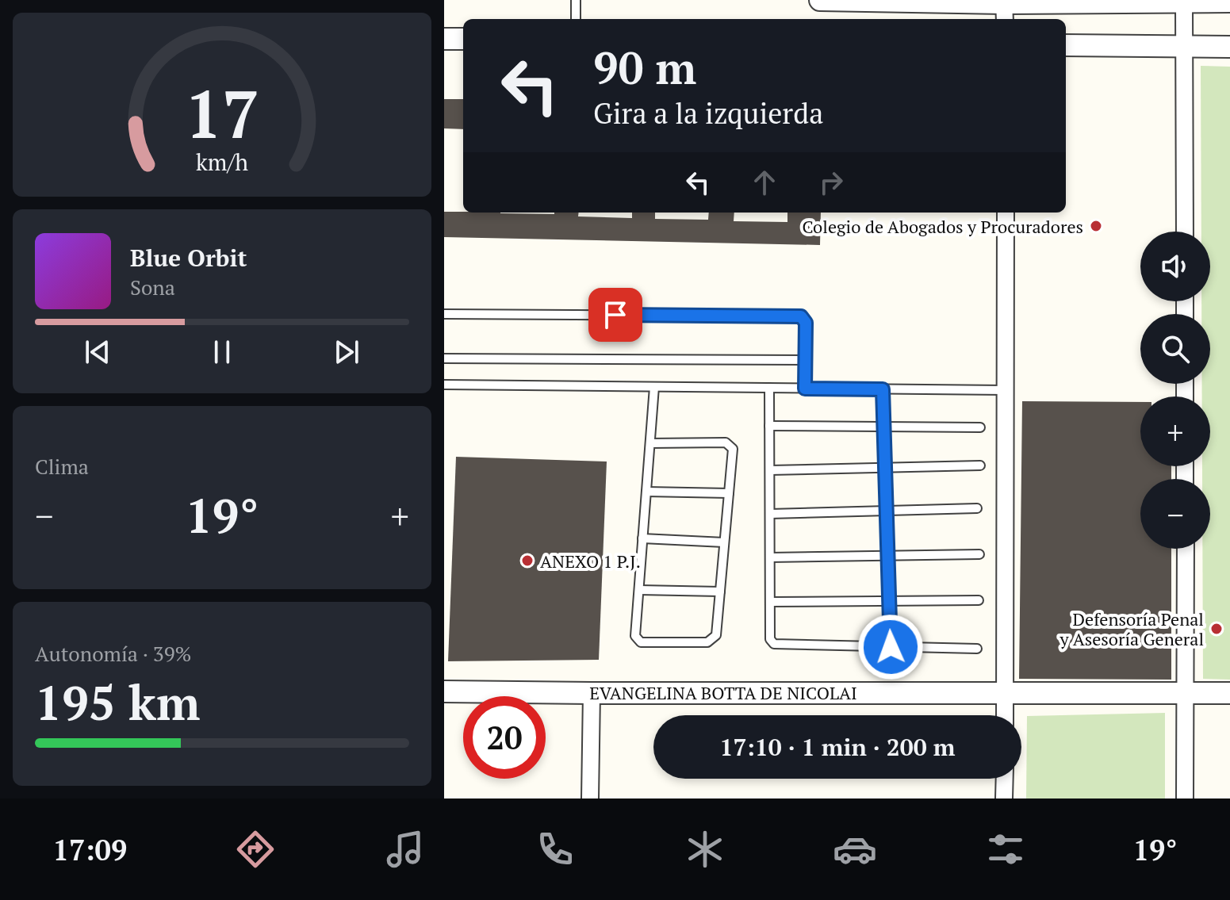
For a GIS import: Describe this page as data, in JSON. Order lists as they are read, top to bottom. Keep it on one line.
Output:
{"streets":{"street":["EVANGELINA BOTTA DE NICOLAI"]},"places":["Colegio de Abogados y Procuradores","ANEXO 1 P.J.","Defensoría Penal y Asesoría General"],"page":{"turn":["90 m","Gira a la izquierda"],"map_buttons":["+","−"],"song":["Blue Orbit","Sona"],"tile":["Clima",["Autonomía · 39%","195 km"]],"heat":["−","19°","+"],"limit":"20","trip":"17:10 · 1 min · 200 m","tabs":["17:09","19°"],"gauge":["17","km/h"]}}
